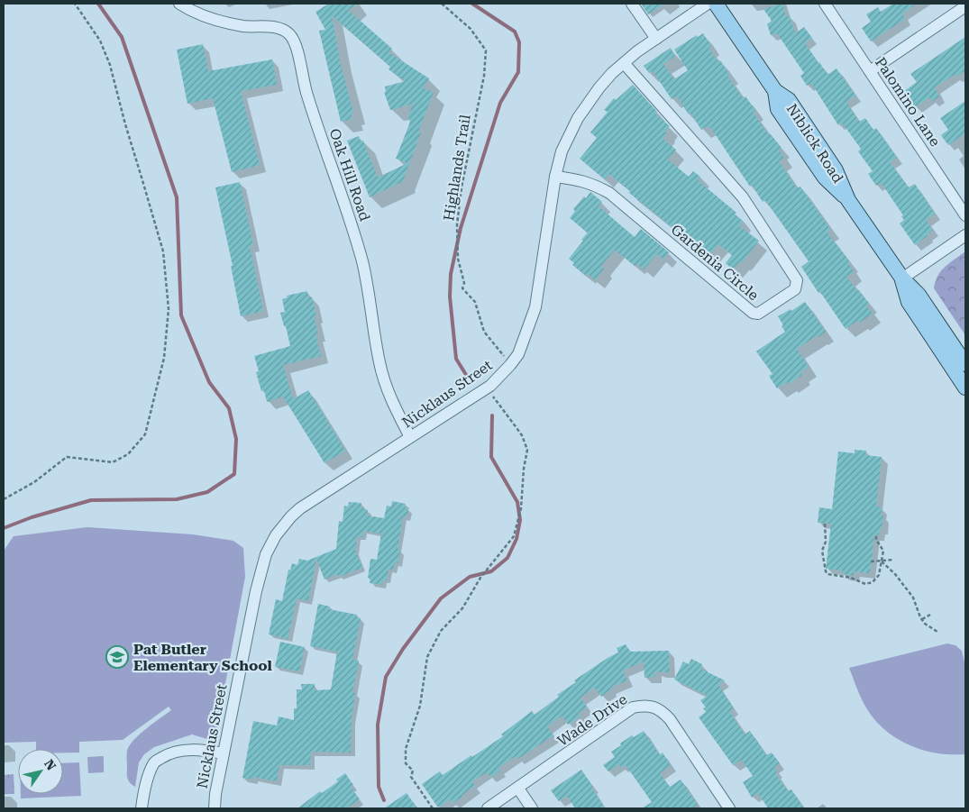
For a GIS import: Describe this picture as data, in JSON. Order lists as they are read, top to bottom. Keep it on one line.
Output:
{"streets":{"main road":["Niblick Road"],"street":["Palomino Lane","Oak Hill Road","Gardenia Circle","Nicklaus Street","Wade Drive"],"path":["Highlands Trail"]},"crossings":[["Highlands Trail","Nicklaus Street"],["Oak Hill Road","Nicklaus Street"],["Gardenia Circle","Nicklaus Street"]],"places":{"school or university":["Pat Butler Elementary School"]},"north":"top right"}
